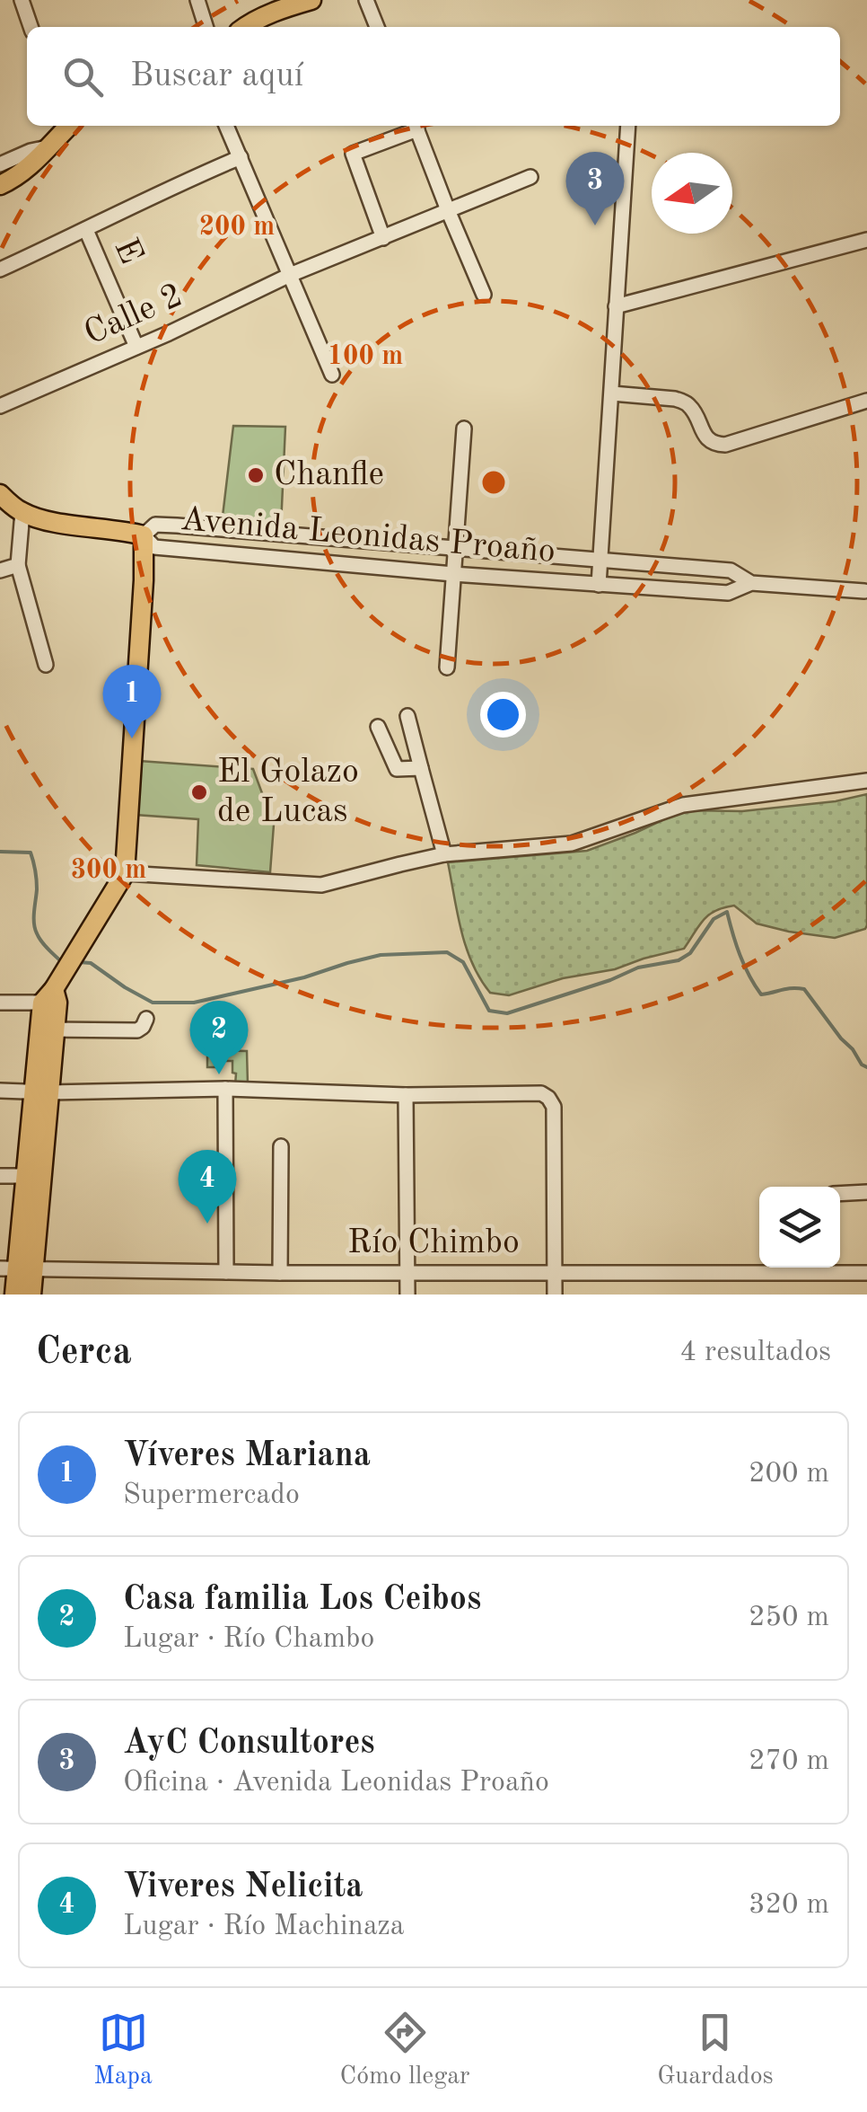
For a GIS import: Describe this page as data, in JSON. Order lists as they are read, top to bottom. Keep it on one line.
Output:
{"streets":{"street":["E","Calle 2","Avenida Leonidas Proaño","Río Chimbo"]},"crossings":[["E","Calle 2"]],"places":["Chanfle","El Golazo de Lucas"],"north":"left","page":{"search":"Buscar aquí","pins":["3","1","2","4"],"heading":["Cerca","4 resultados"],"list":[{"mark":"1","name":"Víveres Mariana","note":"Supermercado","value":"200 m"},{"mark":"2","name":"Casa familia Los Ceibos","note":"Lugar · Río Chambo","value":"250 m"},{"mark":"3","name":"AyC Consultores","note":"Oficina · Avenida Leonidas Proaño","value":"270 m"},{"mark":"4","name":"Viveres Nelicita","note":"Lugar · Río Machinaza","value":"320 m"}],"nav":["Mapa","Cómo llegar","Guardados"]},"rings":["200 m","100 m","300 m"]}
